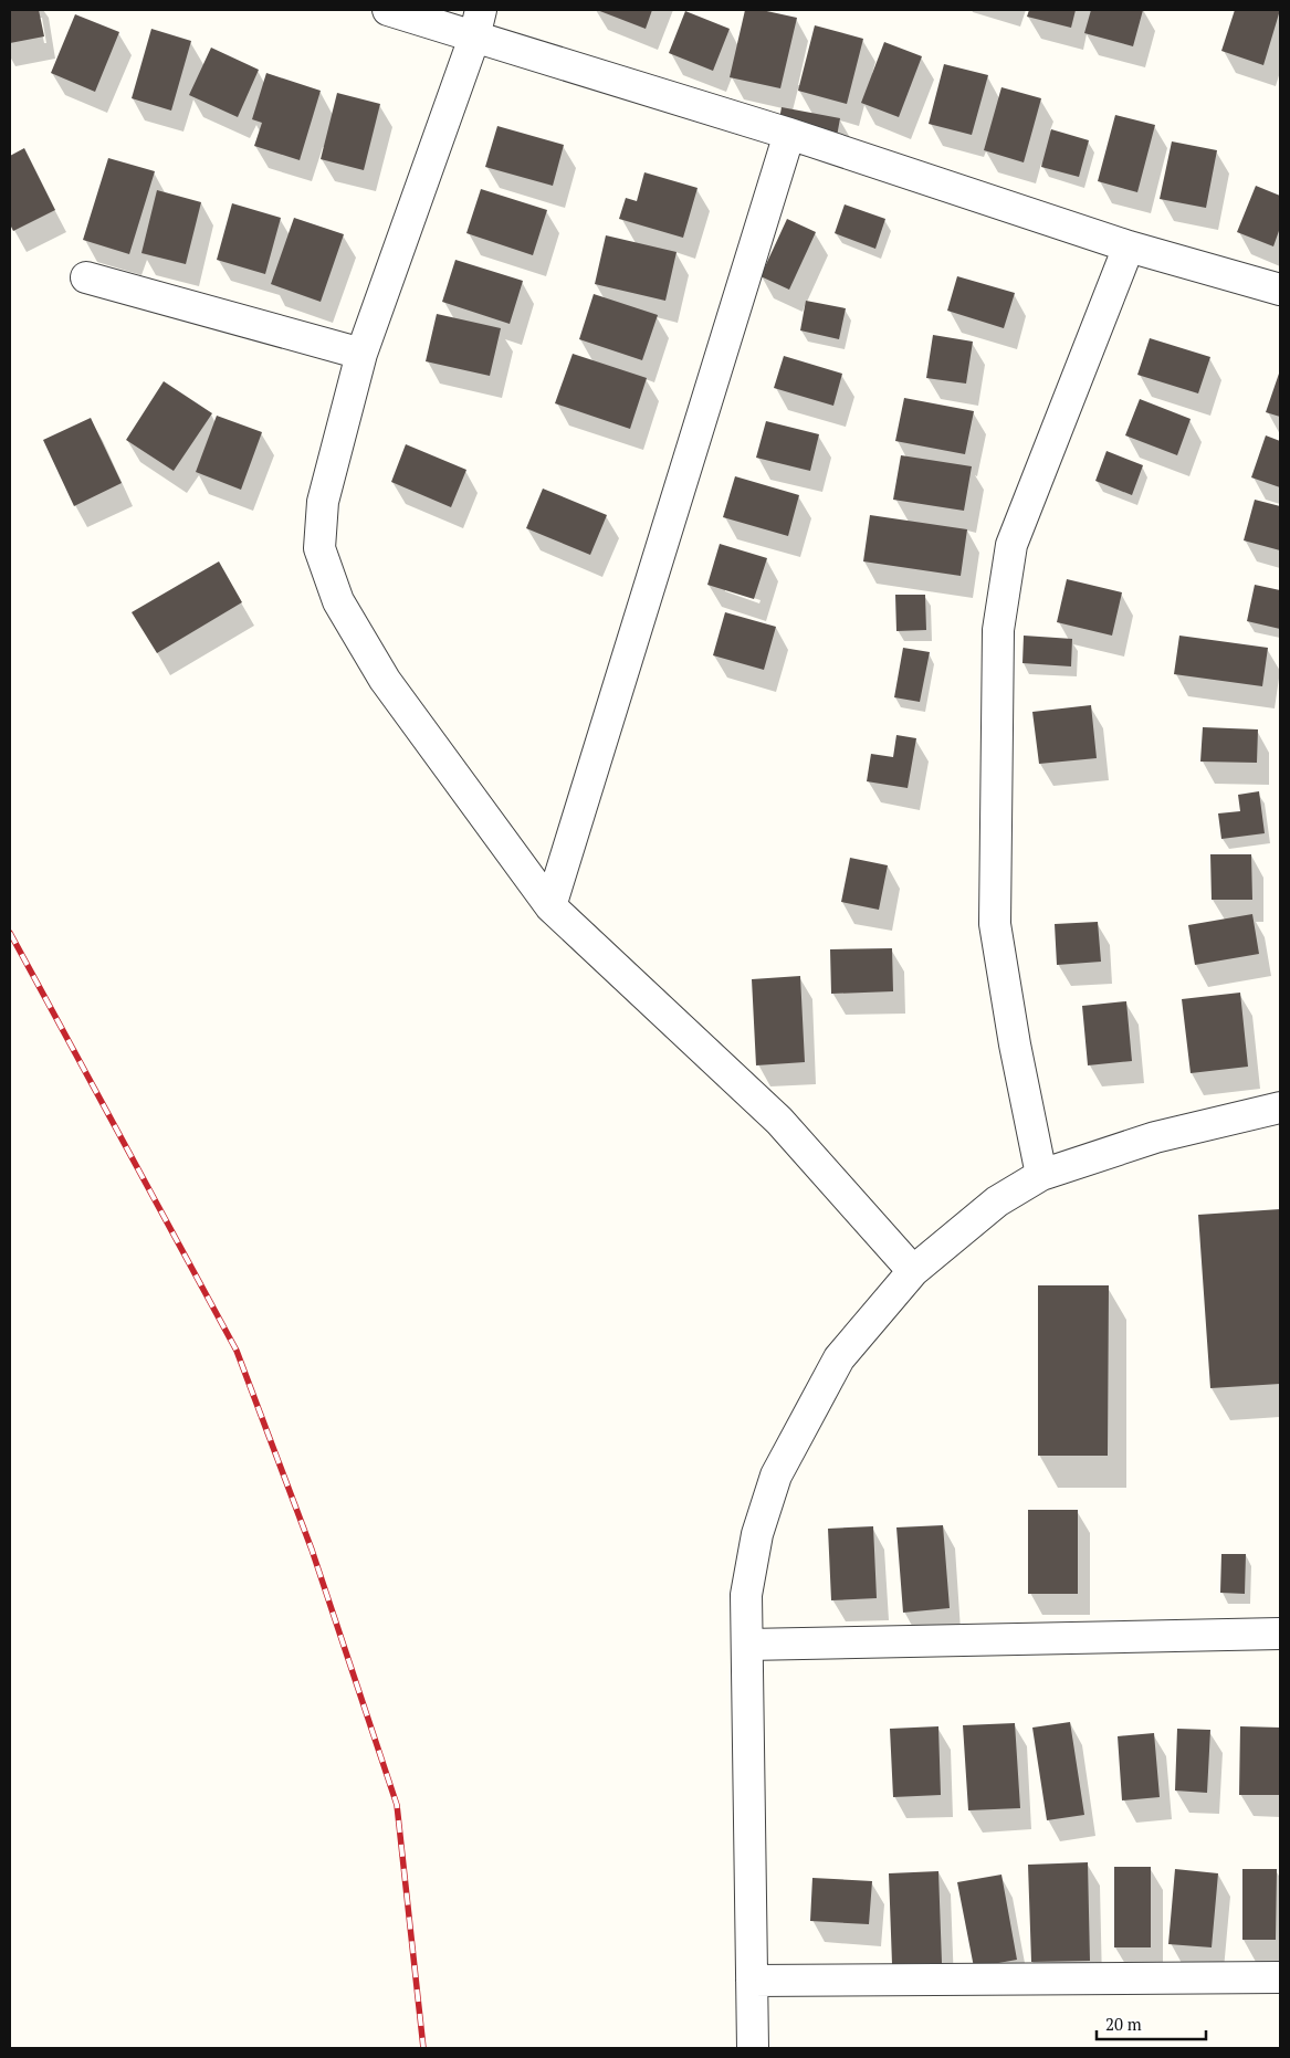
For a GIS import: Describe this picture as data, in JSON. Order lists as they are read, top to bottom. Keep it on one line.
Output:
{"scale_bar":"20 m"}
